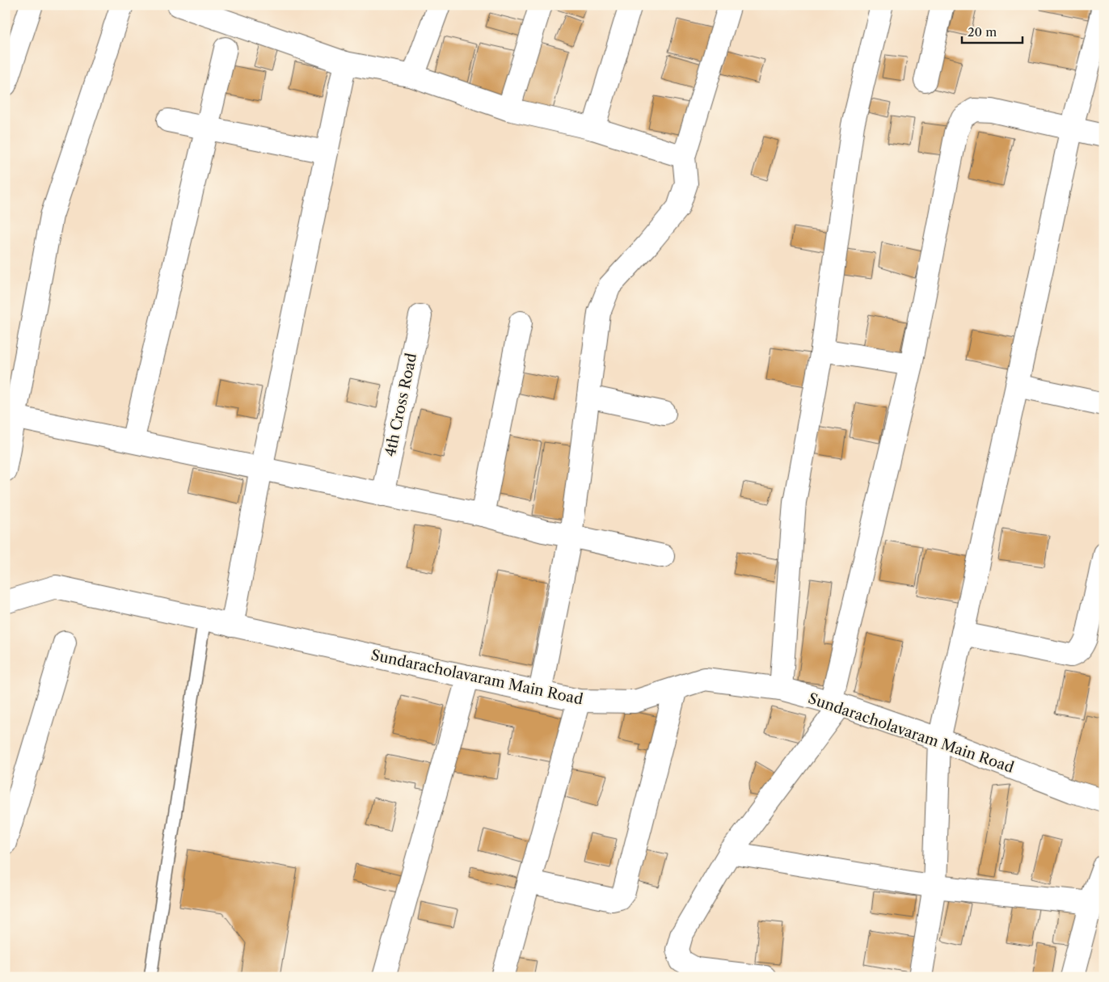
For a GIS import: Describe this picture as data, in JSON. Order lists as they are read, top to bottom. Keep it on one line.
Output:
{"streets":{"street":["4th Cross Road","Sundaracholavaram Main Road"]},"scale_bar":"20 m"}
